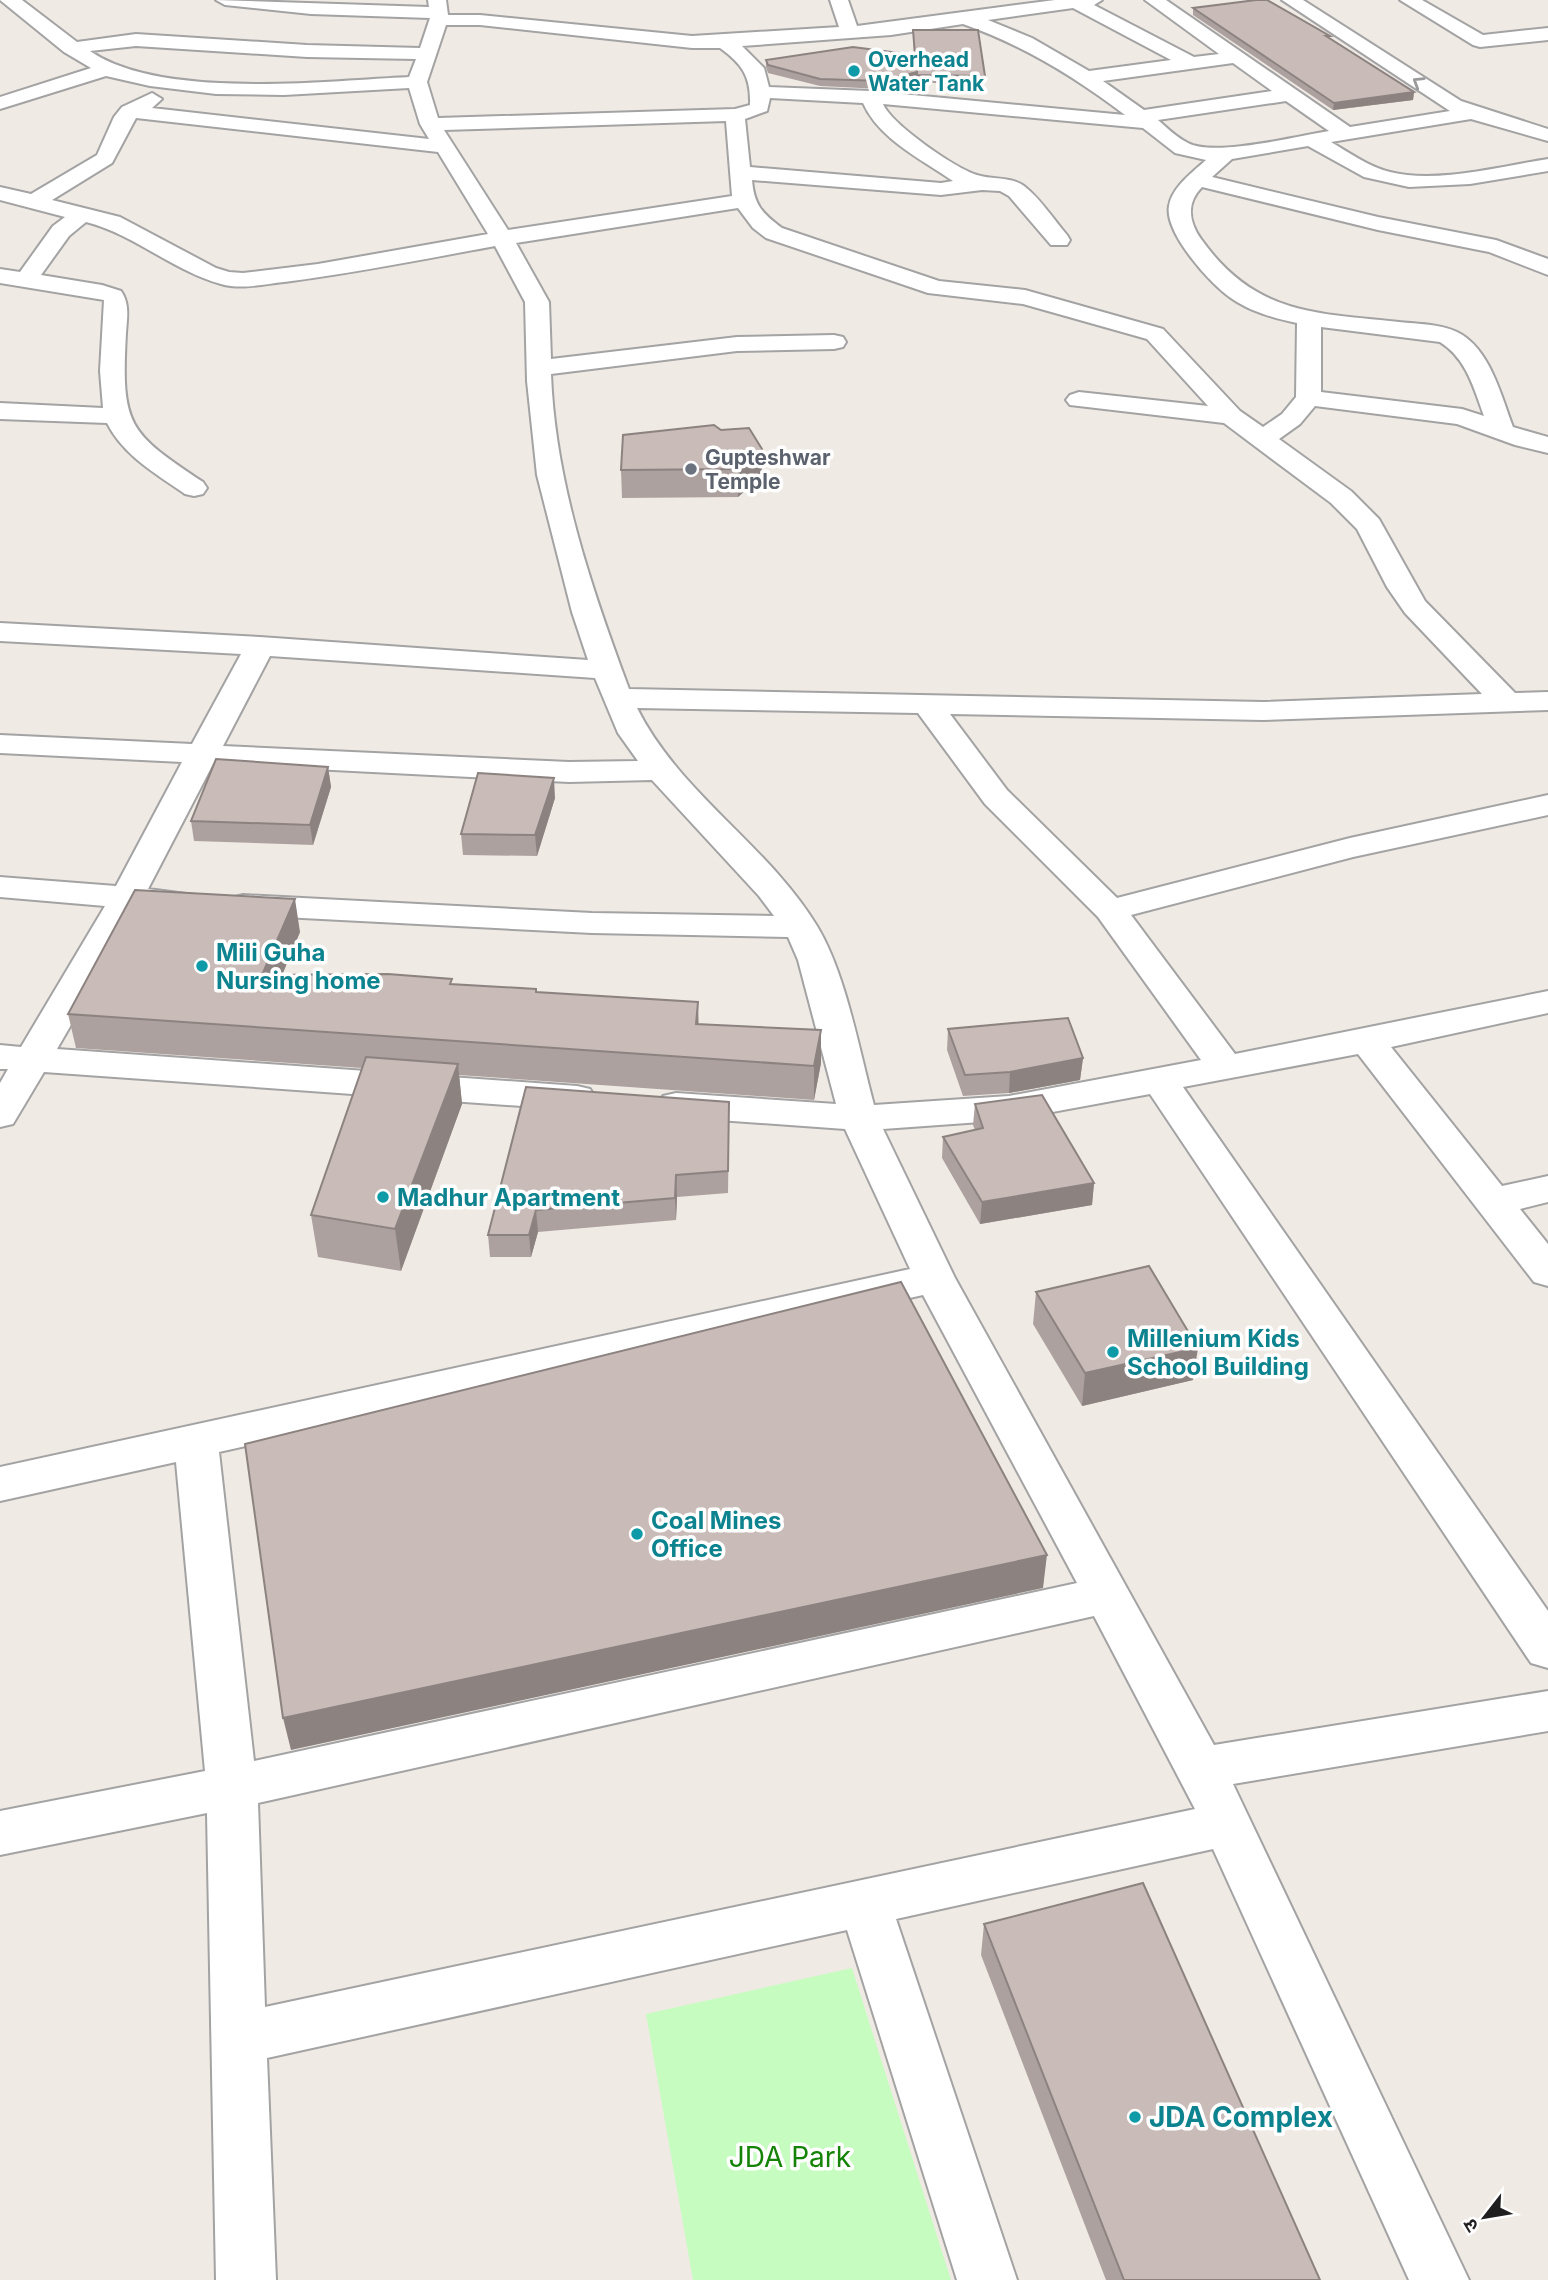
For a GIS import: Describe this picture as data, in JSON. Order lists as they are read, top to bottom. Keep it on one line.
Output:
{"parks":["JDA Park"],"places":["Overhead Water Tank","Gupteshwar Temple","Mili Guha Nursing home","Madhur Apartment","Millenium Kids School Building","Coal Mines Office","JDA Complex"],"north":"bottom left"}
